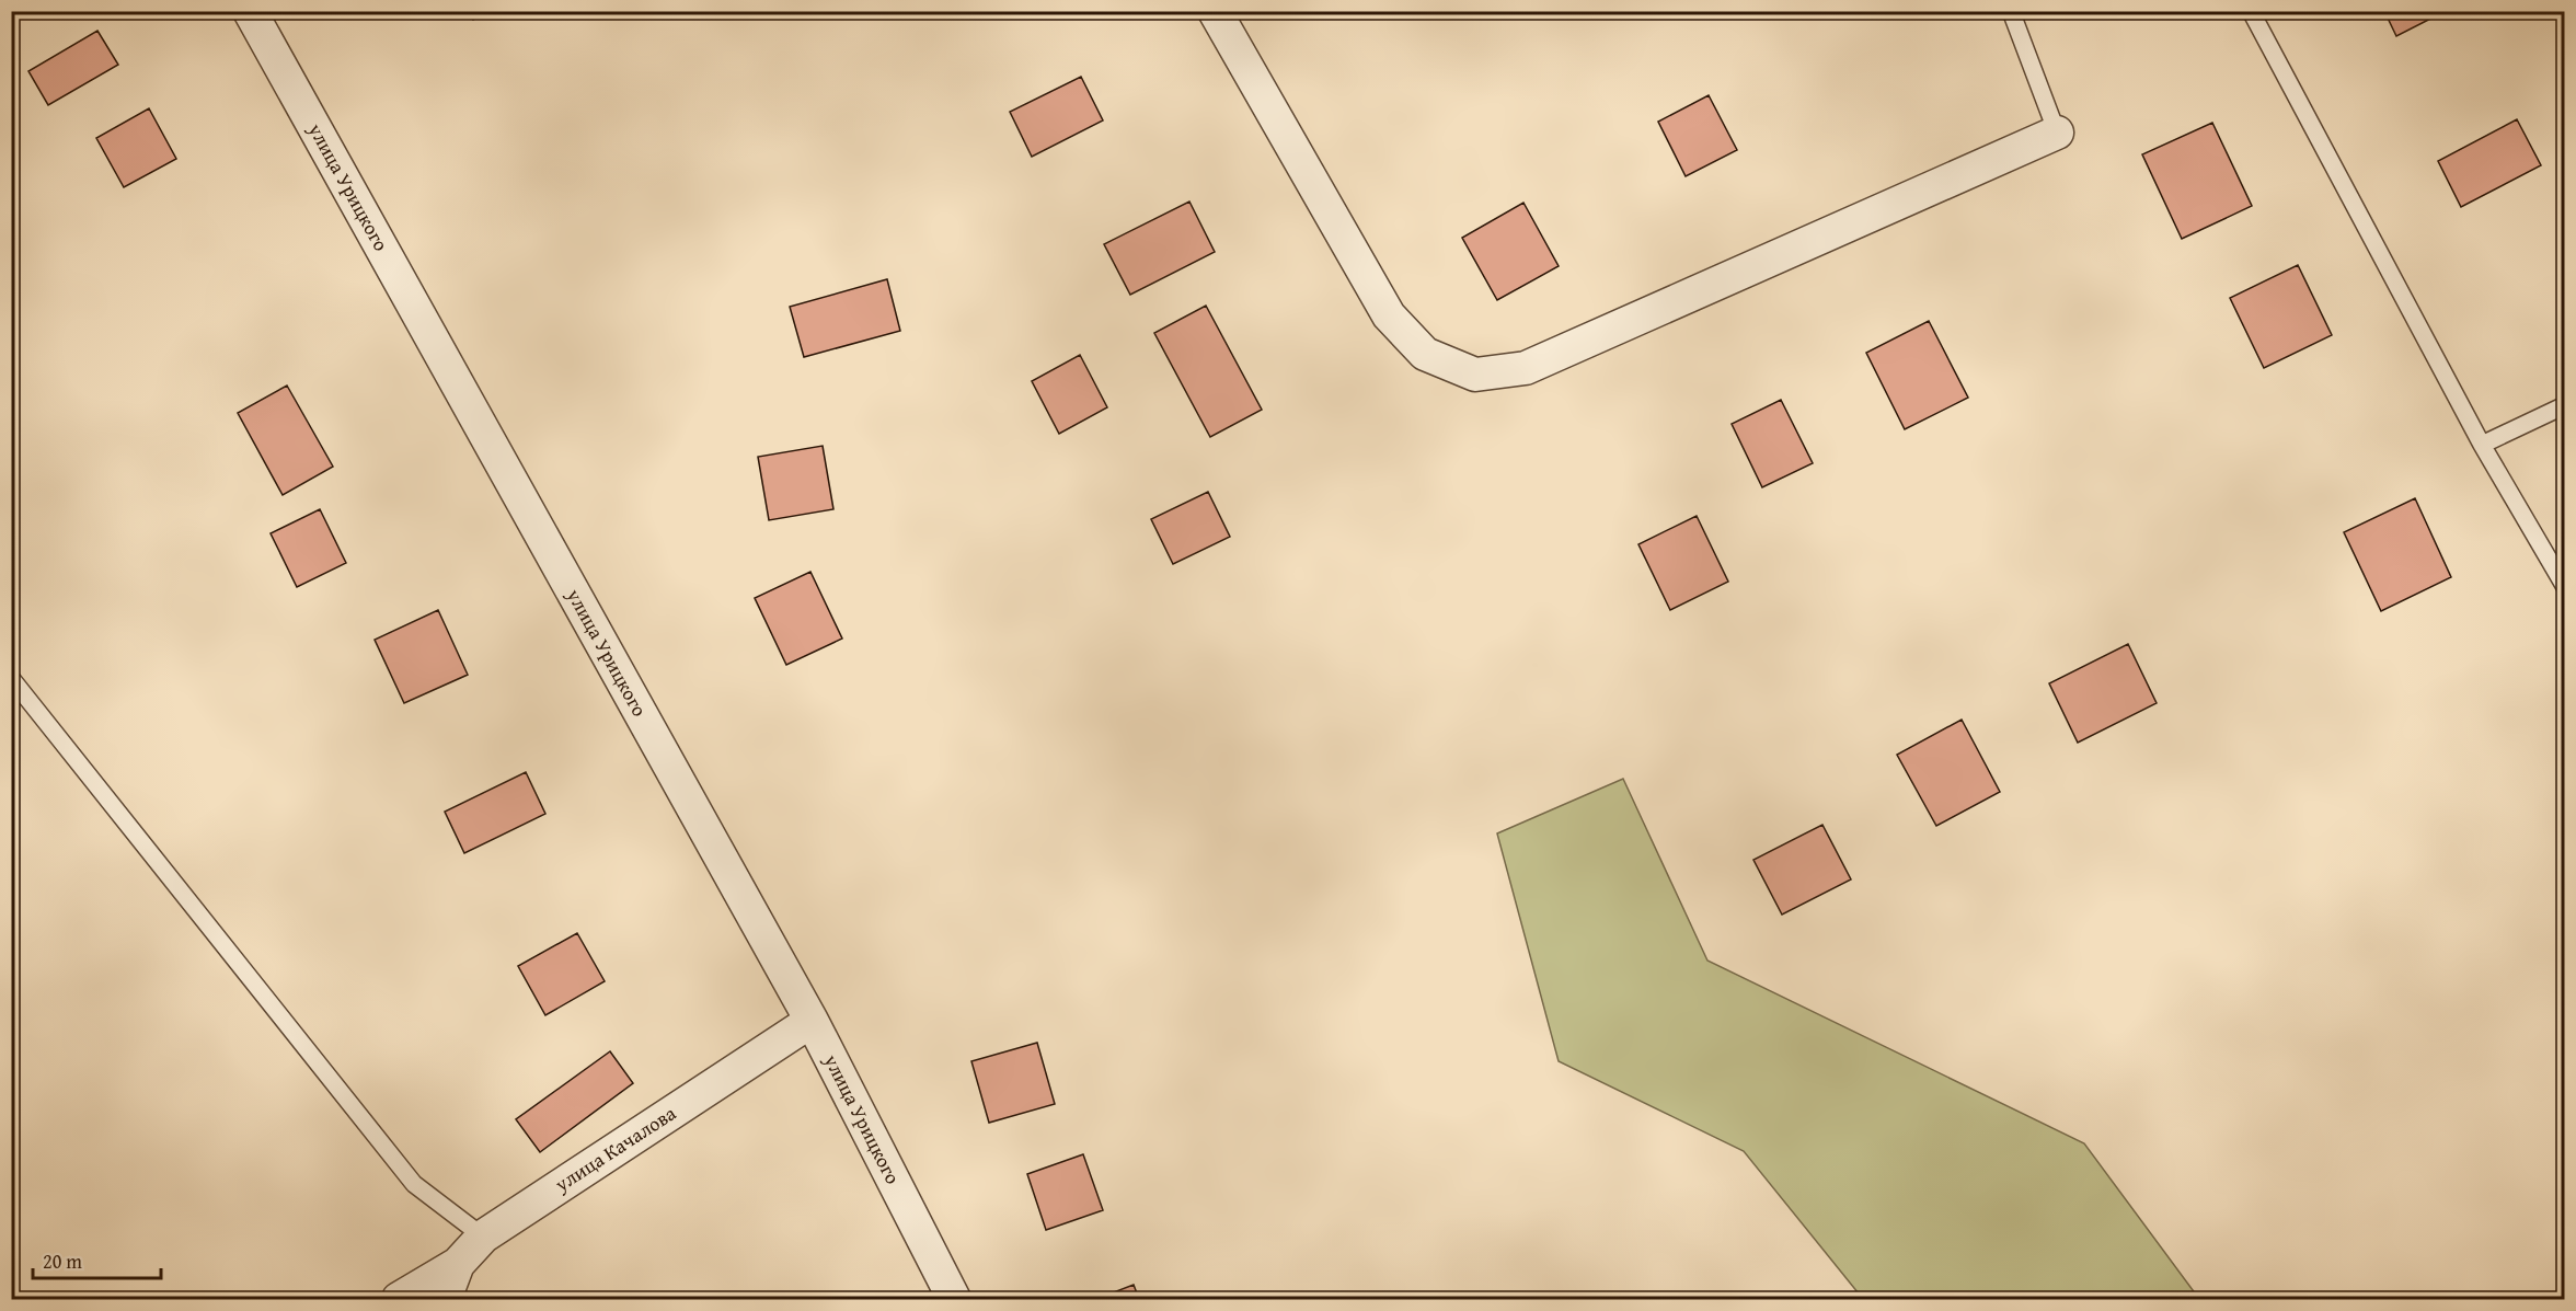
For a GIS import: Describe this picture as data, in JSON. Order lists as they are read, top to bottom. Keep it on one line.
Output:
{"streets":{"street":["улица Урицкого","улица Качалова"]},"crossings":[["улица Урицкого","улица Качалова"]],"scale_bar":"20 m"}
